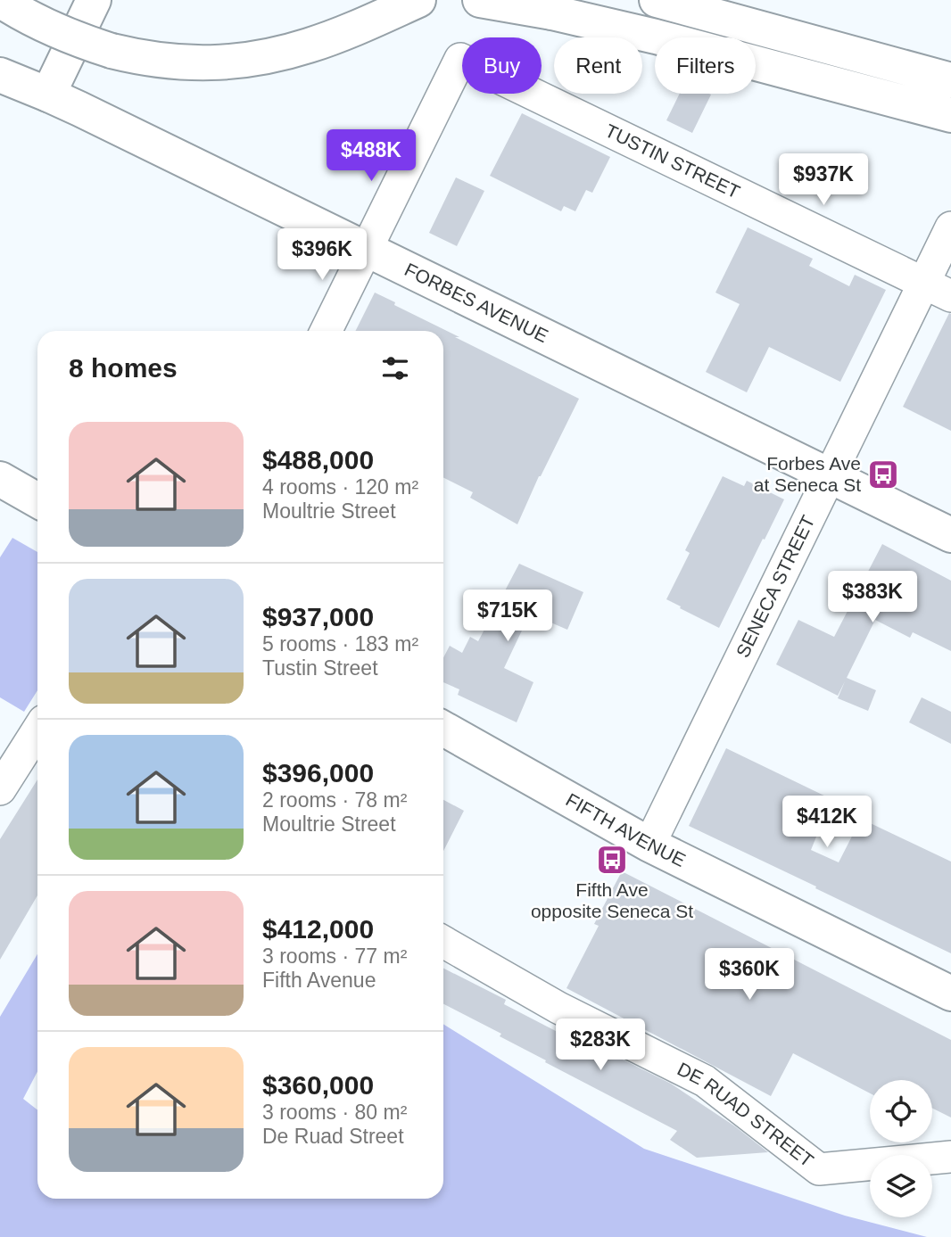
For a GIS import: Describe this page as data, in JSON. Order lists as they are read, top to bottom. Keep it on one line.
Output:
{"streets":{"main road":["FORBES AVENUE","FIFTH AVENUE"],"street":["TUSTIN STREET","SENECA STREET","DE RUAD STREET"]},"crossings":[["TUSTIN STREET","FORBES AVENUE"],["TUSTIN STREET","SENECA STREET"],["FORBES AVENUE","SENECA STREET"],["SENECA STREET","FIFTH AVENUE"]],"places":{"bus stop":["Forbes Ave at Seneca St","Fifth Ave opposite Seneca St"]},"page":{"chip":["Buy","Rent","Filters"],"price":["$488K","$937K","$396K","$383K","$715K","$412K","$360K","$283K"],"heading":"8 homes","list":[{"name":"$488,000","note":"4 rooms · 120 m² · Moultrie Street"},{"name":"$937,000","note":"5 rooms · 183 m² · Tustin Street"},{"name":"$396,000","note":"2 rooms · 78 m² · Moultrie Street"},{"name":"$412,000","note":"3 rooms · 77 m² · Fifth Avenue"},{"name":"$360,000","note":"3 rooms · 80 m² · De Ruad Street"}]}}
